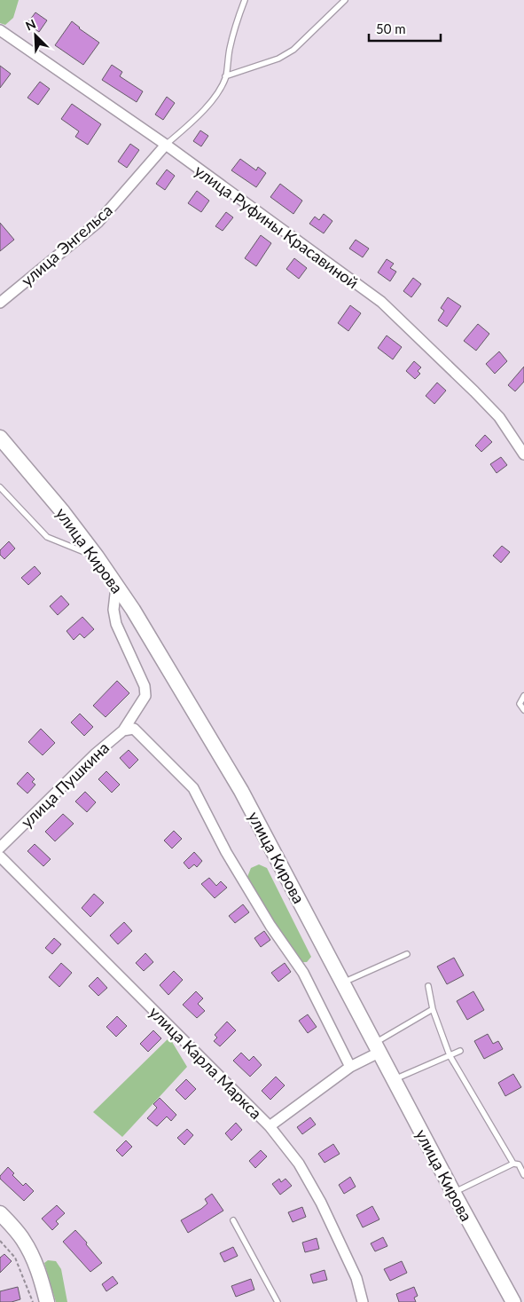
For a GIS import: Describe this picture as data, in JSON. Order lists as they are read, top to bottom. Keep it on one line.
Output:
{"streets":{"main road":["улица Кирова"],"street":["улица Руфины Красавиной","улица Энгельса","улица Пушкина","улица Карла Маркса"]},"crossings":[["улица Руфины Красавиной","улица Энгельса"]],"scale_bar":"50 m","north":"top left"}
